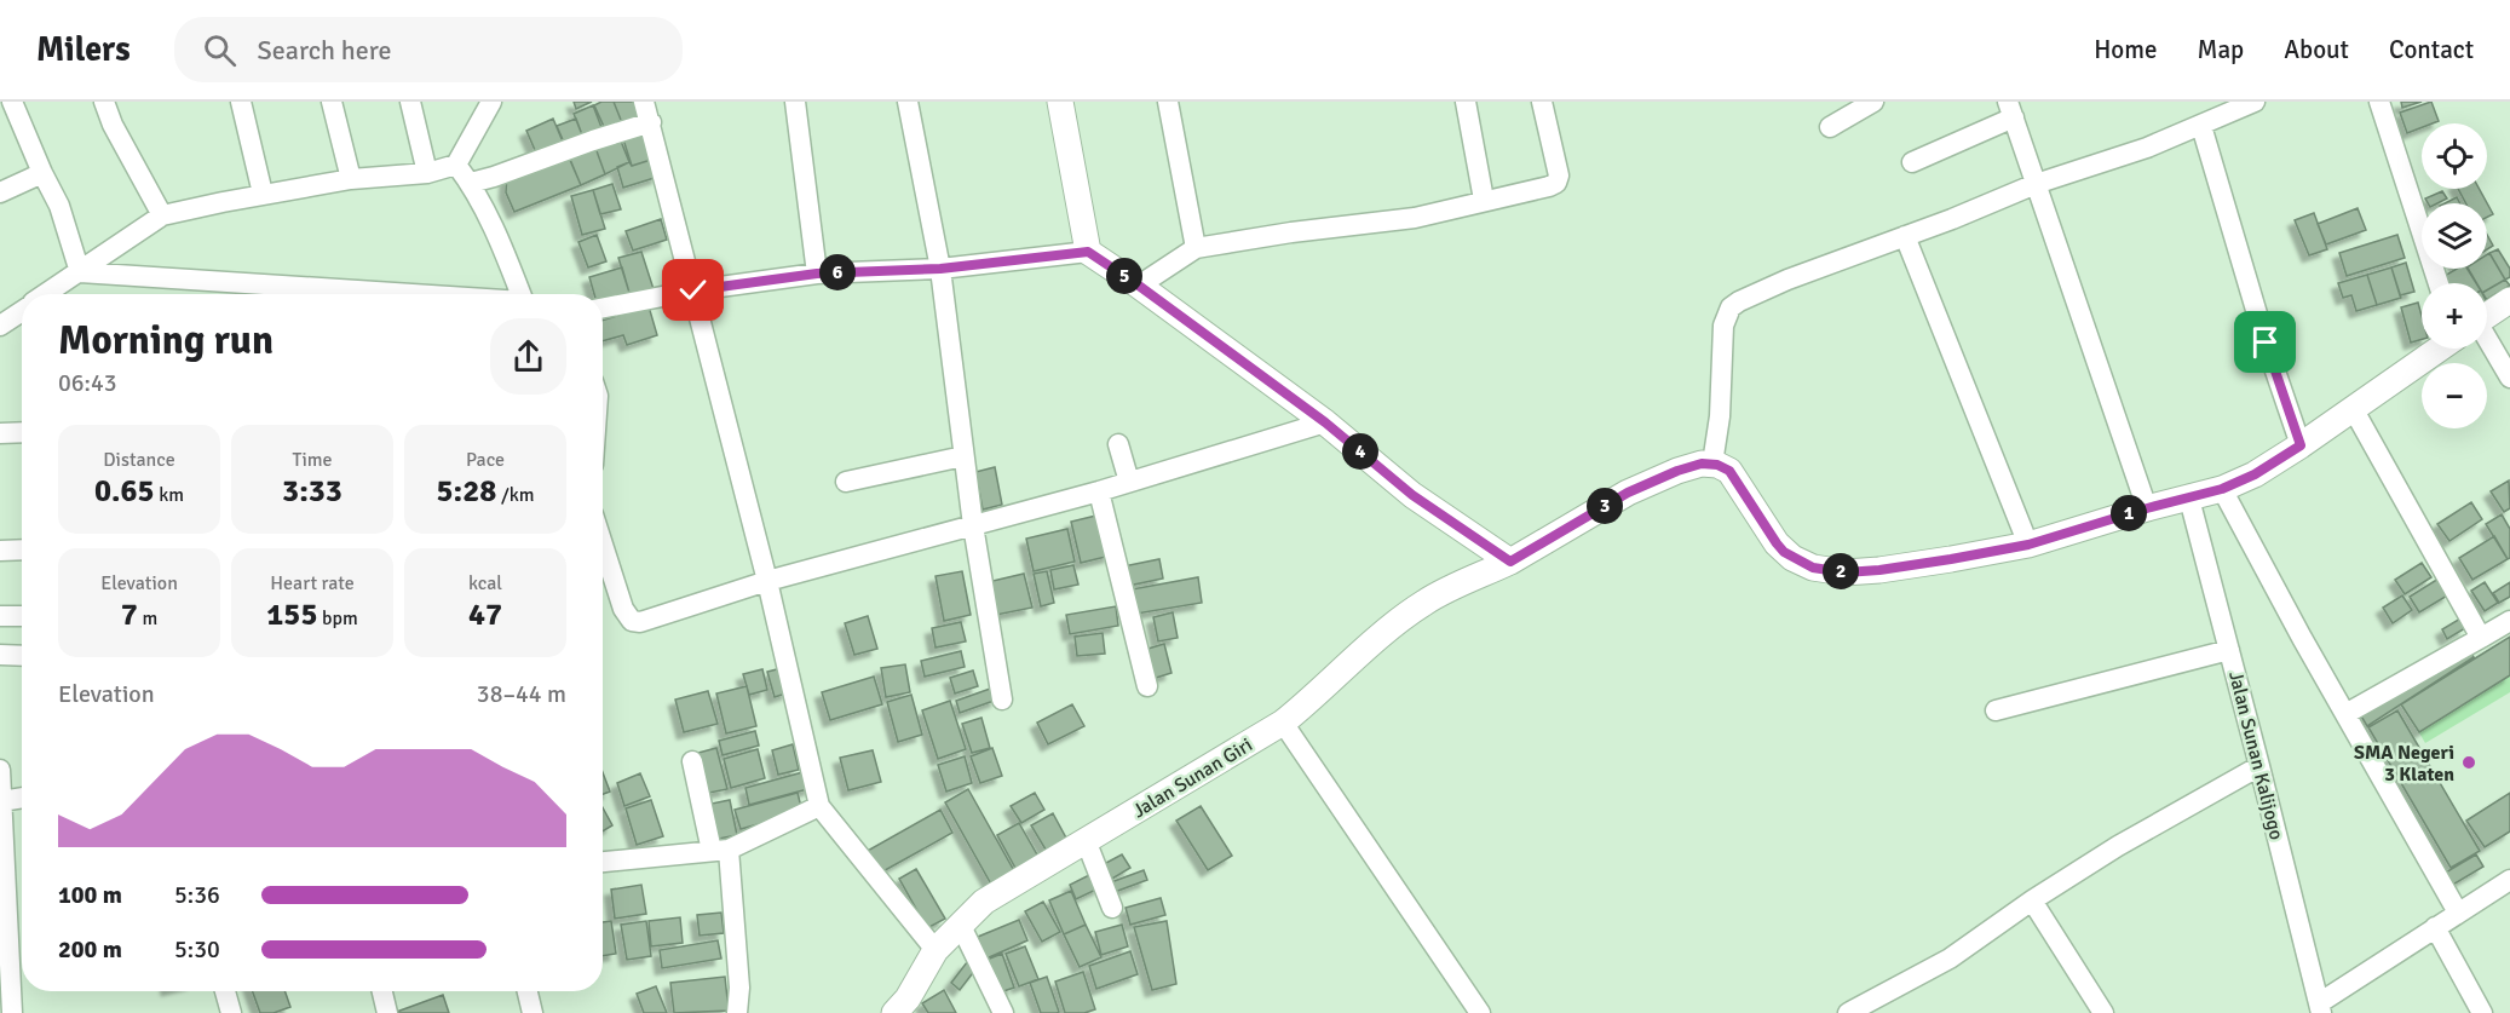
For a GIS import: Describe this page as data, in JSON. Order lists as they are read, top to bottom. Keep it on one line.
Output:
{"streets":{"street":["Jalan Sunan Kalijogo","Jalan Sunan Giri"]},"places":["SMA Negeri 3 Klaten"],"page":{"header":"Milers","search":"Search here","nav":["Home","Map","About","Contact"],"map_buttons":["+","−"],"pins":["6","5","4","3","1","2"],"heading":["Morning run","06:43"],"stats":[["Distance","0.65 km"],["Time","3:33"],["Pace","5:28 /km"],["Elevation","7 m"],["Heart rate","155 bpm"],["kcal","47"]],"chart":["Elevation","38–44 m"],"list":[{"name":"100 m","note":"5:36"},{"name":"200 m","note":"5:30"}]}}
